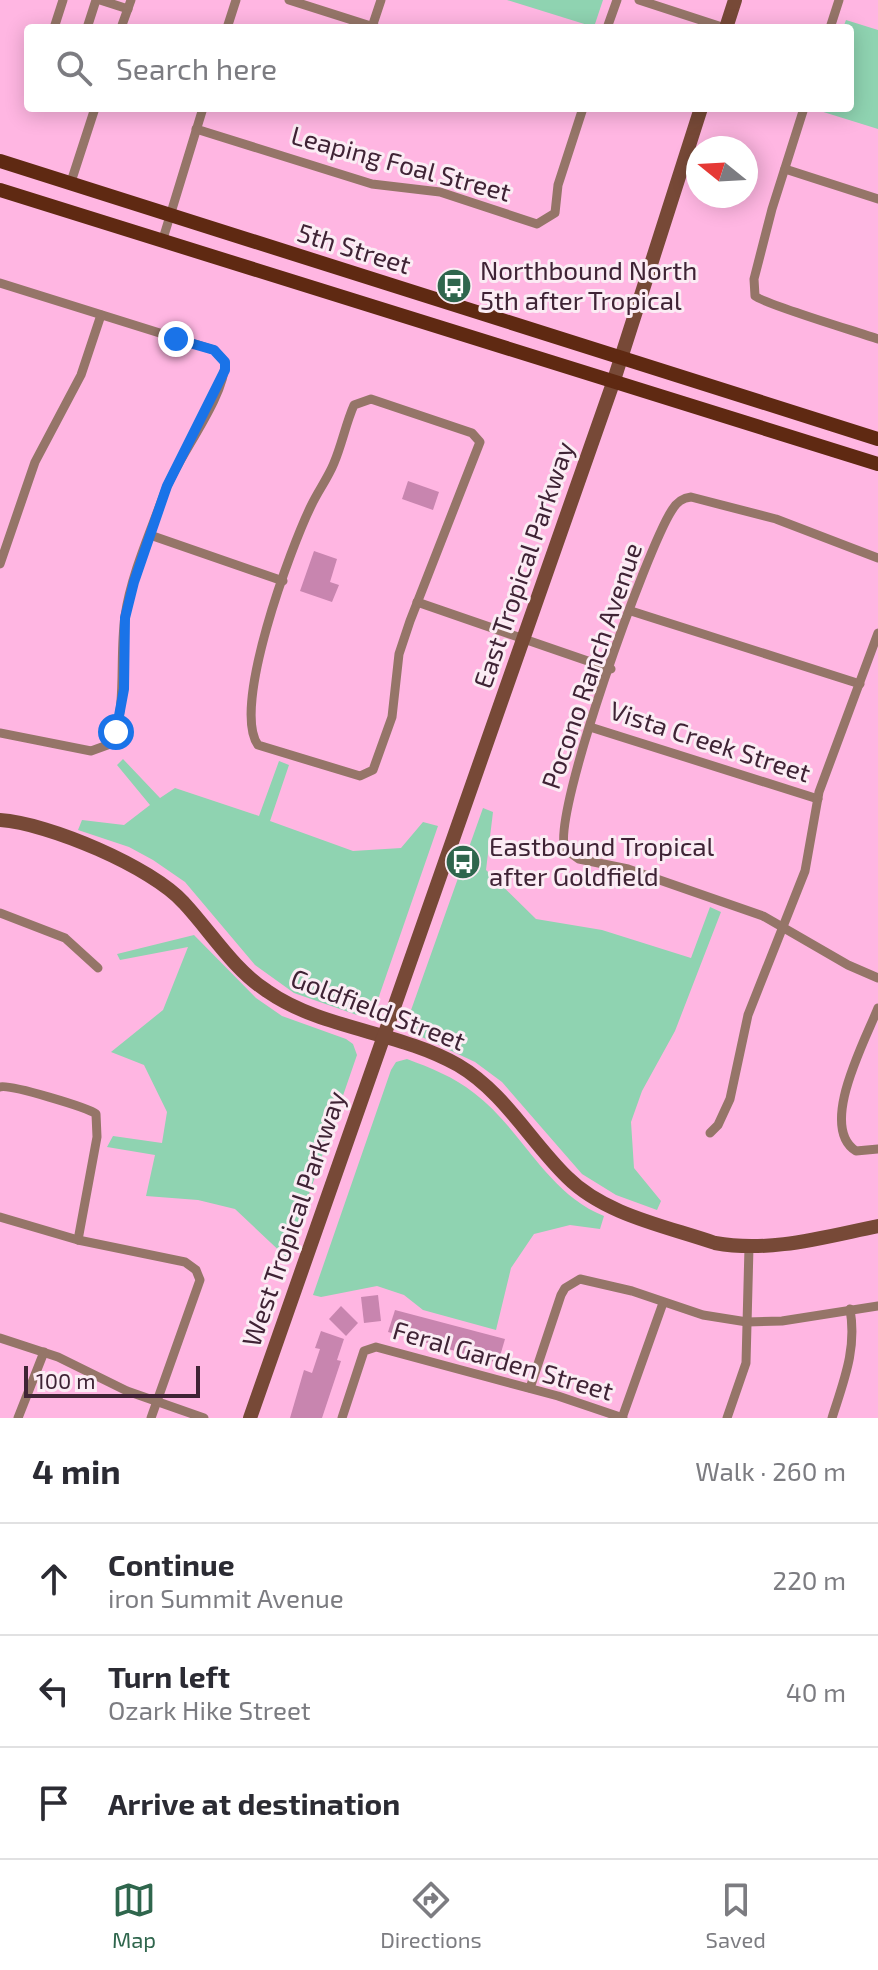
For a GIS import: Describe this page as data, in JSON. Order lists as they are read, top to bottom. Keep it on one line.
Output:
{"streets":{"main road":["5th Street","East Tropical Parkway","Goldfield Street","West Tropical Parkway"],"street":["Leaping Foal Street","Pocono Ranch Avenue","Vista Creek Street","Feral Garden Street"]},"crossings":[["5th Street","East Tropical Parkway"],["East Tropical Parkway","Goldfield Street"],["East Tropical Parkway","West Tropical Parkway"],["Pocono Ranch Avenue","Vista Creek Street"],["Goldfield Street","West Tropical Parkway"]],"places":{"bus stop":["Northbound North 5th after Tropical","Eastbound Tropical after Goldfield"]},"scale_bar":"100 m","north":"left","page":{"search":"Search here","scale":"100 m","heading":["4 min","Walk · 260 m"],"list":[["Continue","iron Summit Avenue","220 m"],["Turn left","Ozark Hike Street","40 m"],"Arrive at destination"],"nav":["Map","Directions","Saved"]}}
